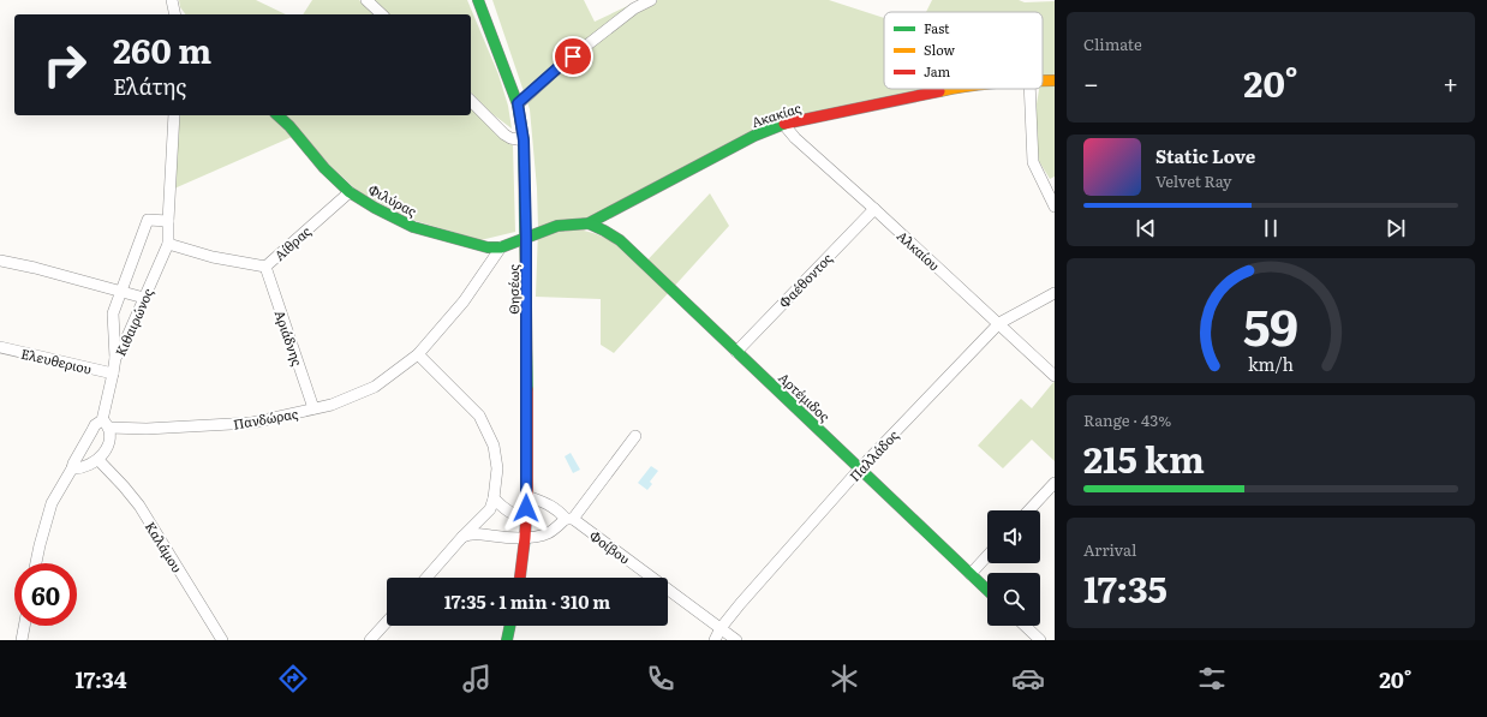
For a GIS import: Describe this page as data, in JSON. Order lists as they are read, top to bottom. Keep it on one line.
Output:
{"streets":{"street":["Ακακίας","Φιλύρας","Αίθρας","Αλκαίου","Φαέθοντος","Θησέως","Κιθαιρώνος","Αριάδνης","Ελευθεριου","Αρτέμιδος","Πανδώρας","Παλλάδος","Καλάμου","Φοίβου"]},"crossings":[["Ακακίας","Φιλύρας"],["Ακακίας","Αλκαίου"],["Ακακίας","Θησέως"],["Ακακίας","Αρτέμιδος"],["Φιλύρας","Αίθρας"],["Φιλύρας","Θησέως"],["Φιλύρας","Πανδώρας"],["Αίθρας","Κιθαιρώνος"],["Αίθρας","Αριάδνης"],["Αλκαίου","Φαέθοντος"],["Αλκαίου","Παλλάδος"],["Φαέθοντος","Αρτέμιδος"],["Θησέως","Φοίβου"],["Κιθαιρώνος","Ελευθεριου"],["Κιθαιρώνος","Πανδώρας"],["Αριάδνης","Πανδώρας"],["Αρτέμιδος","Παλλάδος"],["Παλλάδος","Φοίβου"]],"legend":["Fast","Slow","Jam"],"page":{"tile":["Climate",["Range · 43%","215 km"],["Arrival","17:35"]],"turn":["260 m","Ελάτης"],"heat":["−","20°","+"],"song":["Static Love","Velvet Ray"],"limit":"60","trip":"17:35 · 1 min · 310 m","tabs":["17:34","20°"],"gauge":["59","km/h"]}}
